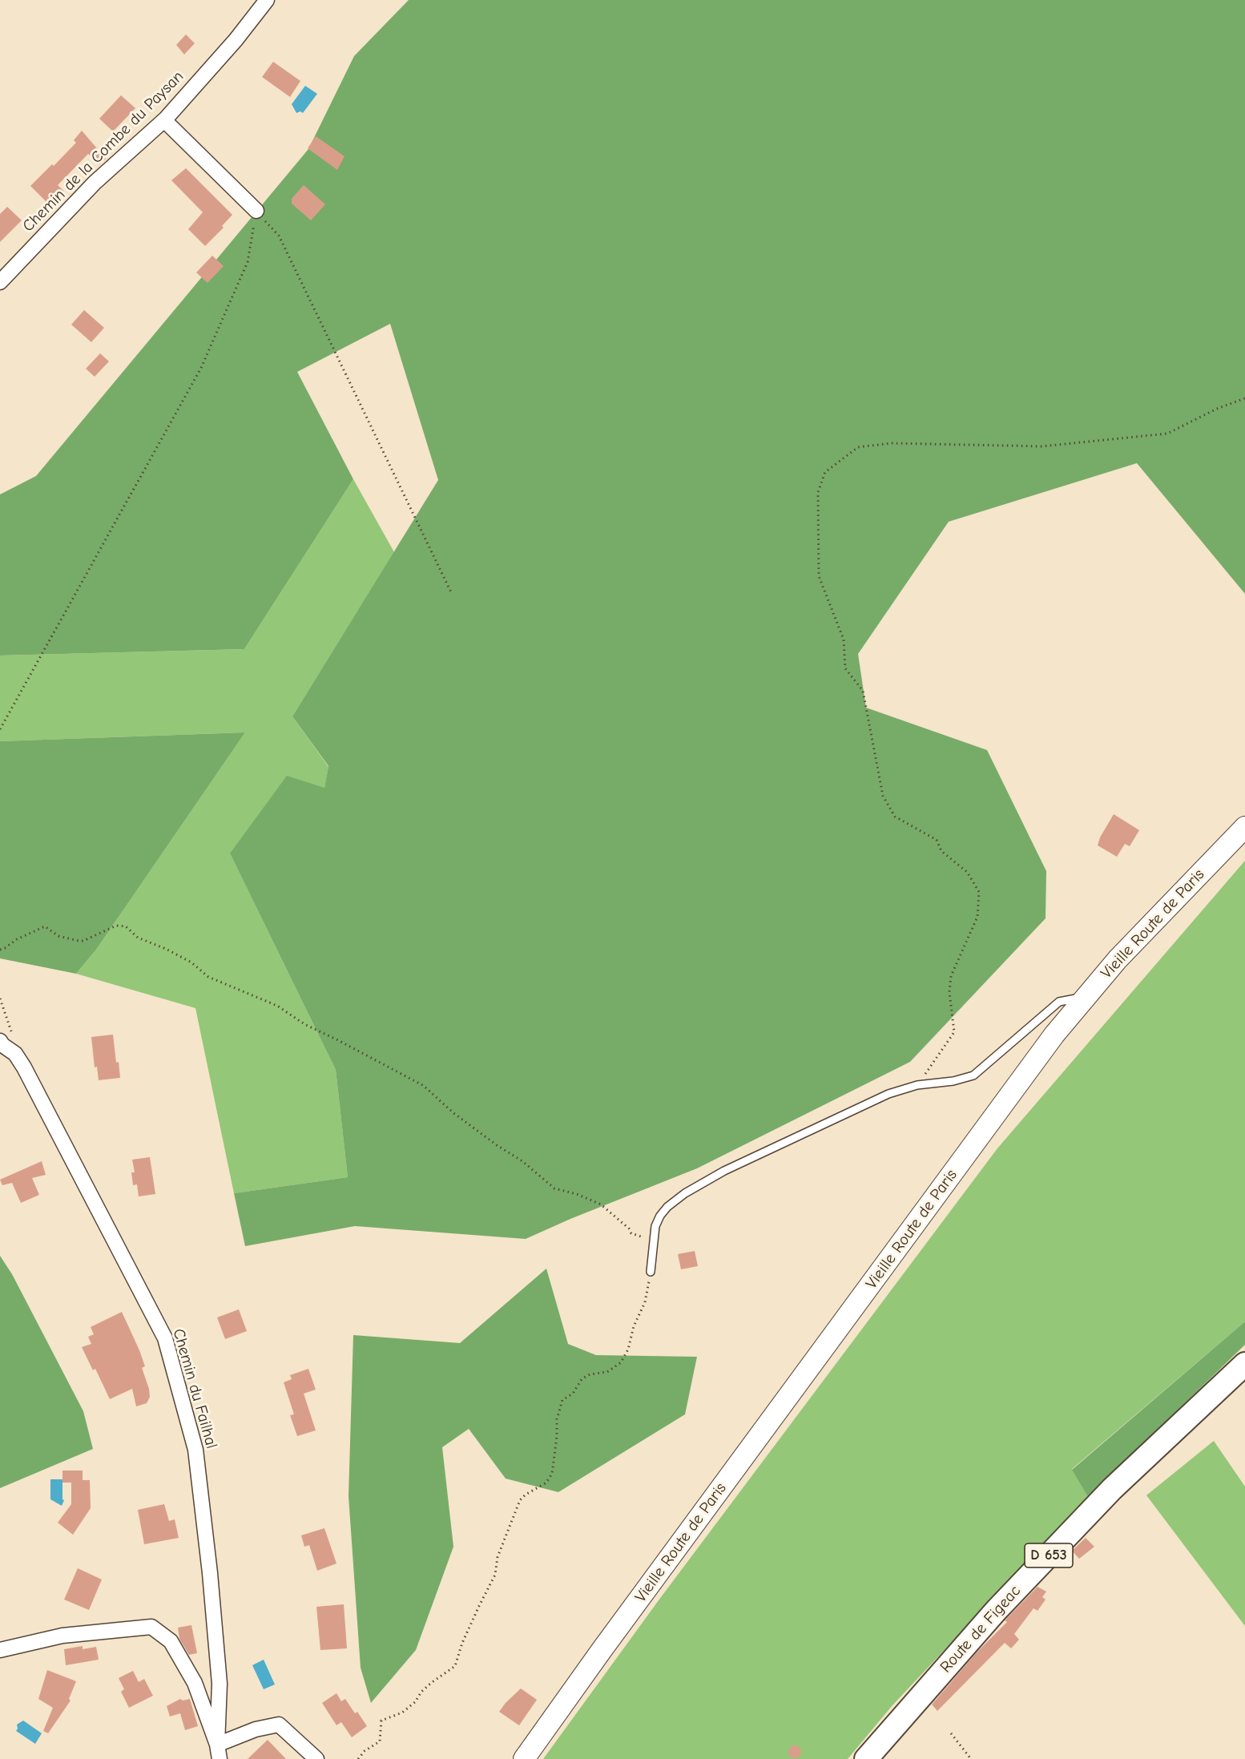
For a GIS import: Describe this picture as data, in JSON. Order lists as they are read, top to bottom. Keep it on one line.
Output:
{"streets":{"main road":["D 653","Route de Figeac"],"street":["Chemin de la Combe du Paysan","Vieille Route de Paris","Chemin du Failhal"]}}
